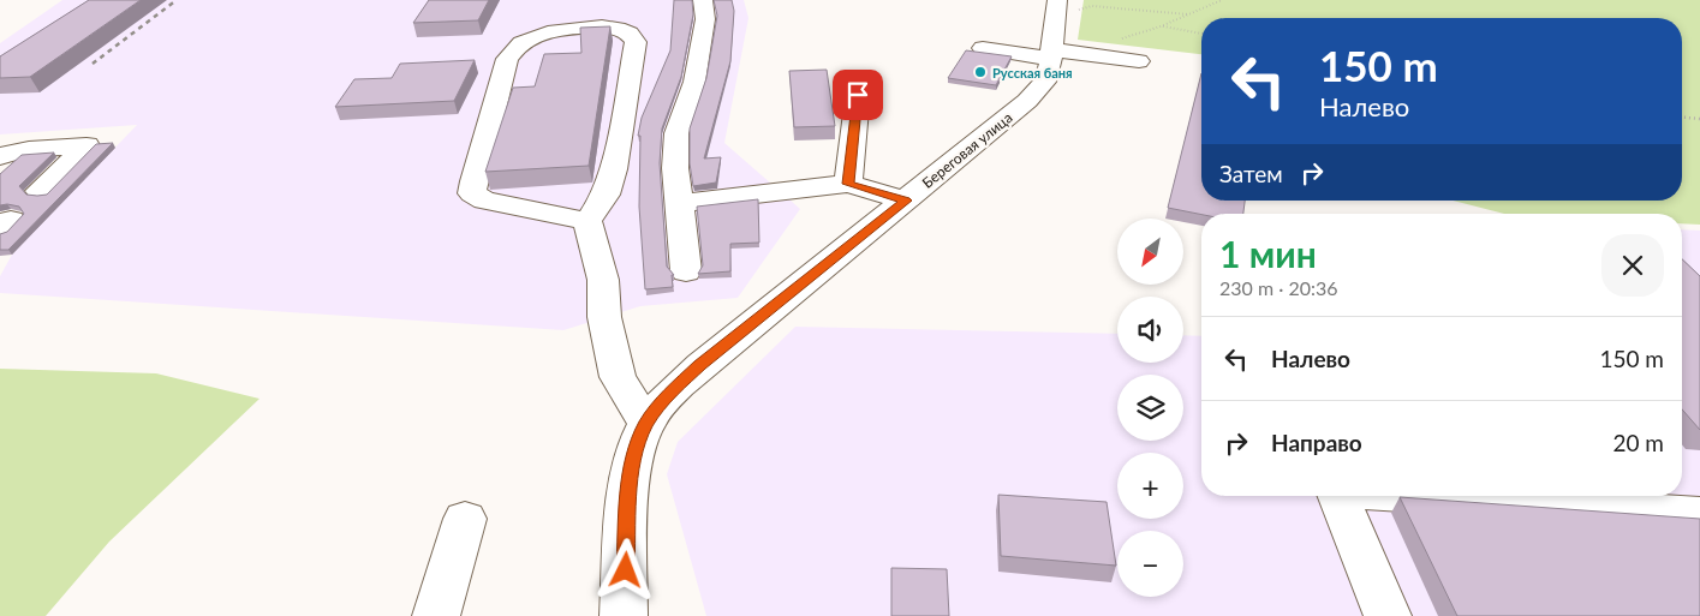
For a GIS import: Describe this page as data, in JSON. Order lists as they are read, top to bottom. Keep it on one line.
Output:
{"streets":{"street":["Береговая улица"]},"places":["Русская баня"],"north":"bottom left","page":{"turn":["150 m","Налево"],"then":"Затем","heading":["1 мин","230 m · 20:36"],"map_buttons":["+","−"],"list":[{"name":"Налево","value":"150 m"},{"name":"Направо","value":"20 m"}]}}
